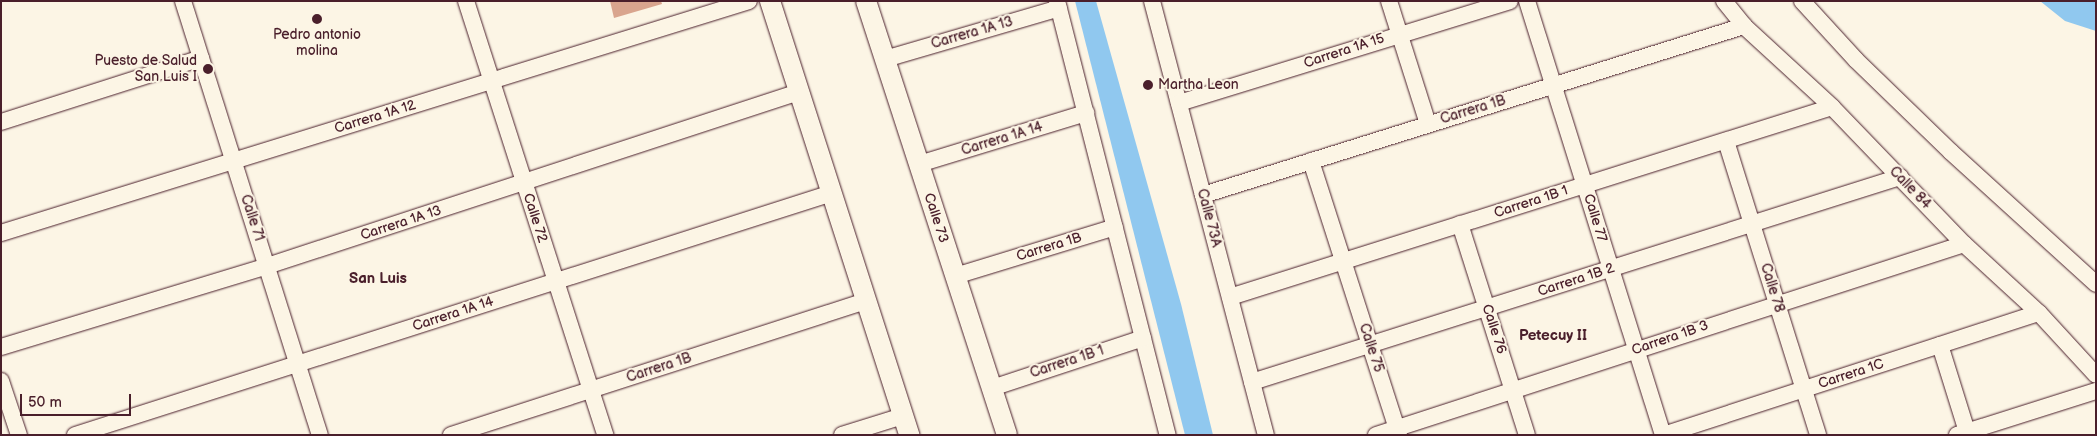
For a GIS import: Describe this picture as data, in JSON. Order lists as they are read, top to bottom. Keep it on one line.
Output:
{"streets":{"main road":["Calle 73"],"street":["Carrera 1A 13","Carrera 1A 15","Carrera 1B","Carrera 1A 12","Carrera 1A 14","Calle 84","Carrera 1B 1","Calle 71","Calle 72","Calle 73A","Calle 77","Carrera 1B 2","Calle 78","Calle 76","Carrera 1B 3","Calle 75","Carrera 1C"]},"crossings":[["Carrera 1A 13","Calle 71"],["Carrera 1A 13","Calle 72"],["Carrera 1A 13","Calle 73"],["Carrera 1A 15","Calle 73A"],["Carrera 1B","Calle 84"],["Carrera 1B","Calle 72"],["Carrera 1B","Calle 73"],["Carrera 1B","Calle 73A"],["Carrera 1B","Calle 77"],["Carrera 1B","Calle 75"],["Carrera 1A 12","Calle 71"],["Carrera 1A 12","Calle 72"],["Carrera 1A 14","Calle 71"],["Carrera 1A 14","Calle 72"],["Carrera 1A 14","Calle 73"],["Calle 84","Carrera 1B 1"],["Calle 84","Carrera 1B 2"],["Calle 84","Carrera 1B 3"],["Calle 84","Carrera 1C"],["Carrera 1B 1","Calle 73"],["Carrera 1B 1","Calle 73A"],["Carrera 1B 1","Calle 77"],["Carrera 1B 1","Calle 78"],["Carrera 1B 1","Calle 76"],["Carrera 1B 1","Calle 75"],["Calle 73A","Carrera 1B 2"],["Calle 77","Carrera 1B 2"],["Calle 77","Carrera 1B 3"],["Calle 77","Carrera 1C"],["Carrera 1B 2","Calle 78"],["Carrera 1B 2","Calle 76"],["Carrera 1B 2","Calle 75"],["Calle 78","Carrera 1B 3"],["Calle 78","Carrera 1C"],["Calle 76","Carrera 1B 3"],["Carrera 1B 3","Calle 75"]],"districts":["San Luis","Petecuy II"],"places":["Pedro antonio molina","Puesto de Salud San Luis I","Martha Leon"],"scale_bar":"50 m"}
